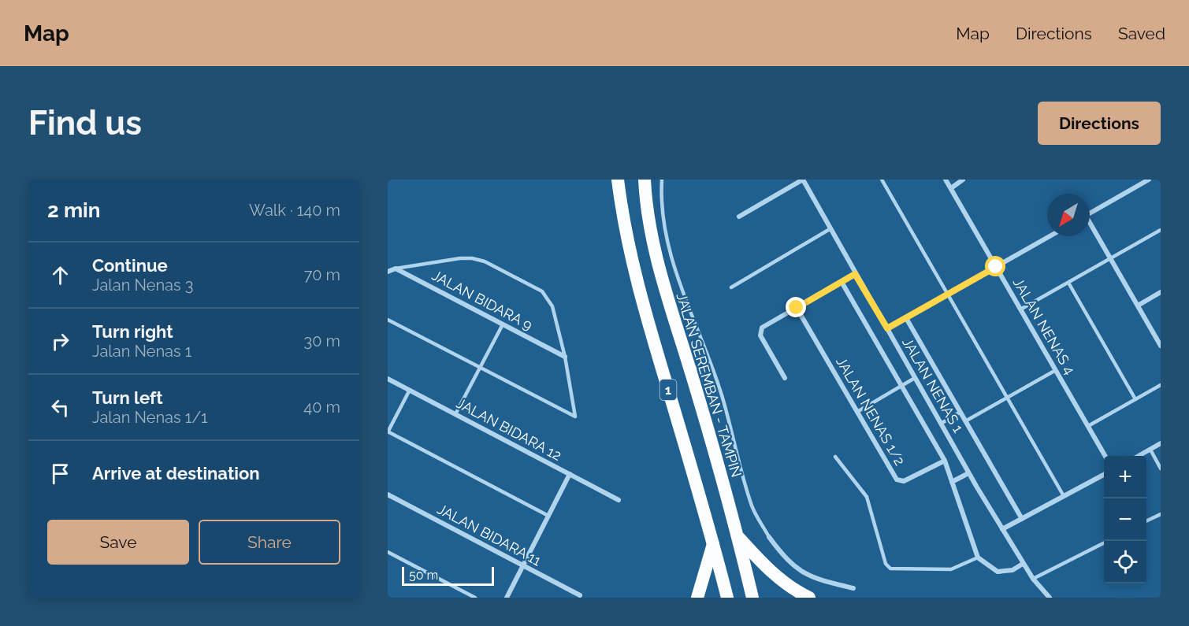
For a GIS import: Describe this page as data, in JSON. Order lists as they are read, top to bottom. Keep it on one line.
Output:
{"streets":{"highway":["JALAN SEREMBAN - TAMPIN","1"],"street":["JALAN BIDARA 9","JALAN NENAS 4","JALAN NENAS 1","JALAN NENAS 1/2","JALAN BIDARA 12","JALAN BIDARA 11"]},"scale_bar":"50 m","north":"bottom left","page":{"header":"Map","nav":["Map","Directions","Saved"],"buttons":["Directions",["Save","Share"]],"title":"Find us","heading":["2 min","Walk · 140 m"],"list":[["Continue","Jalan Nenas 3","70 m"],["Turn right","Jalan Nenas 1","30 m"],["Turn left","Jalan Nenas 1/1","40 m"],"Arrive at destination"],"map_buttons":["+","−"],"scale":"50 m"}}
